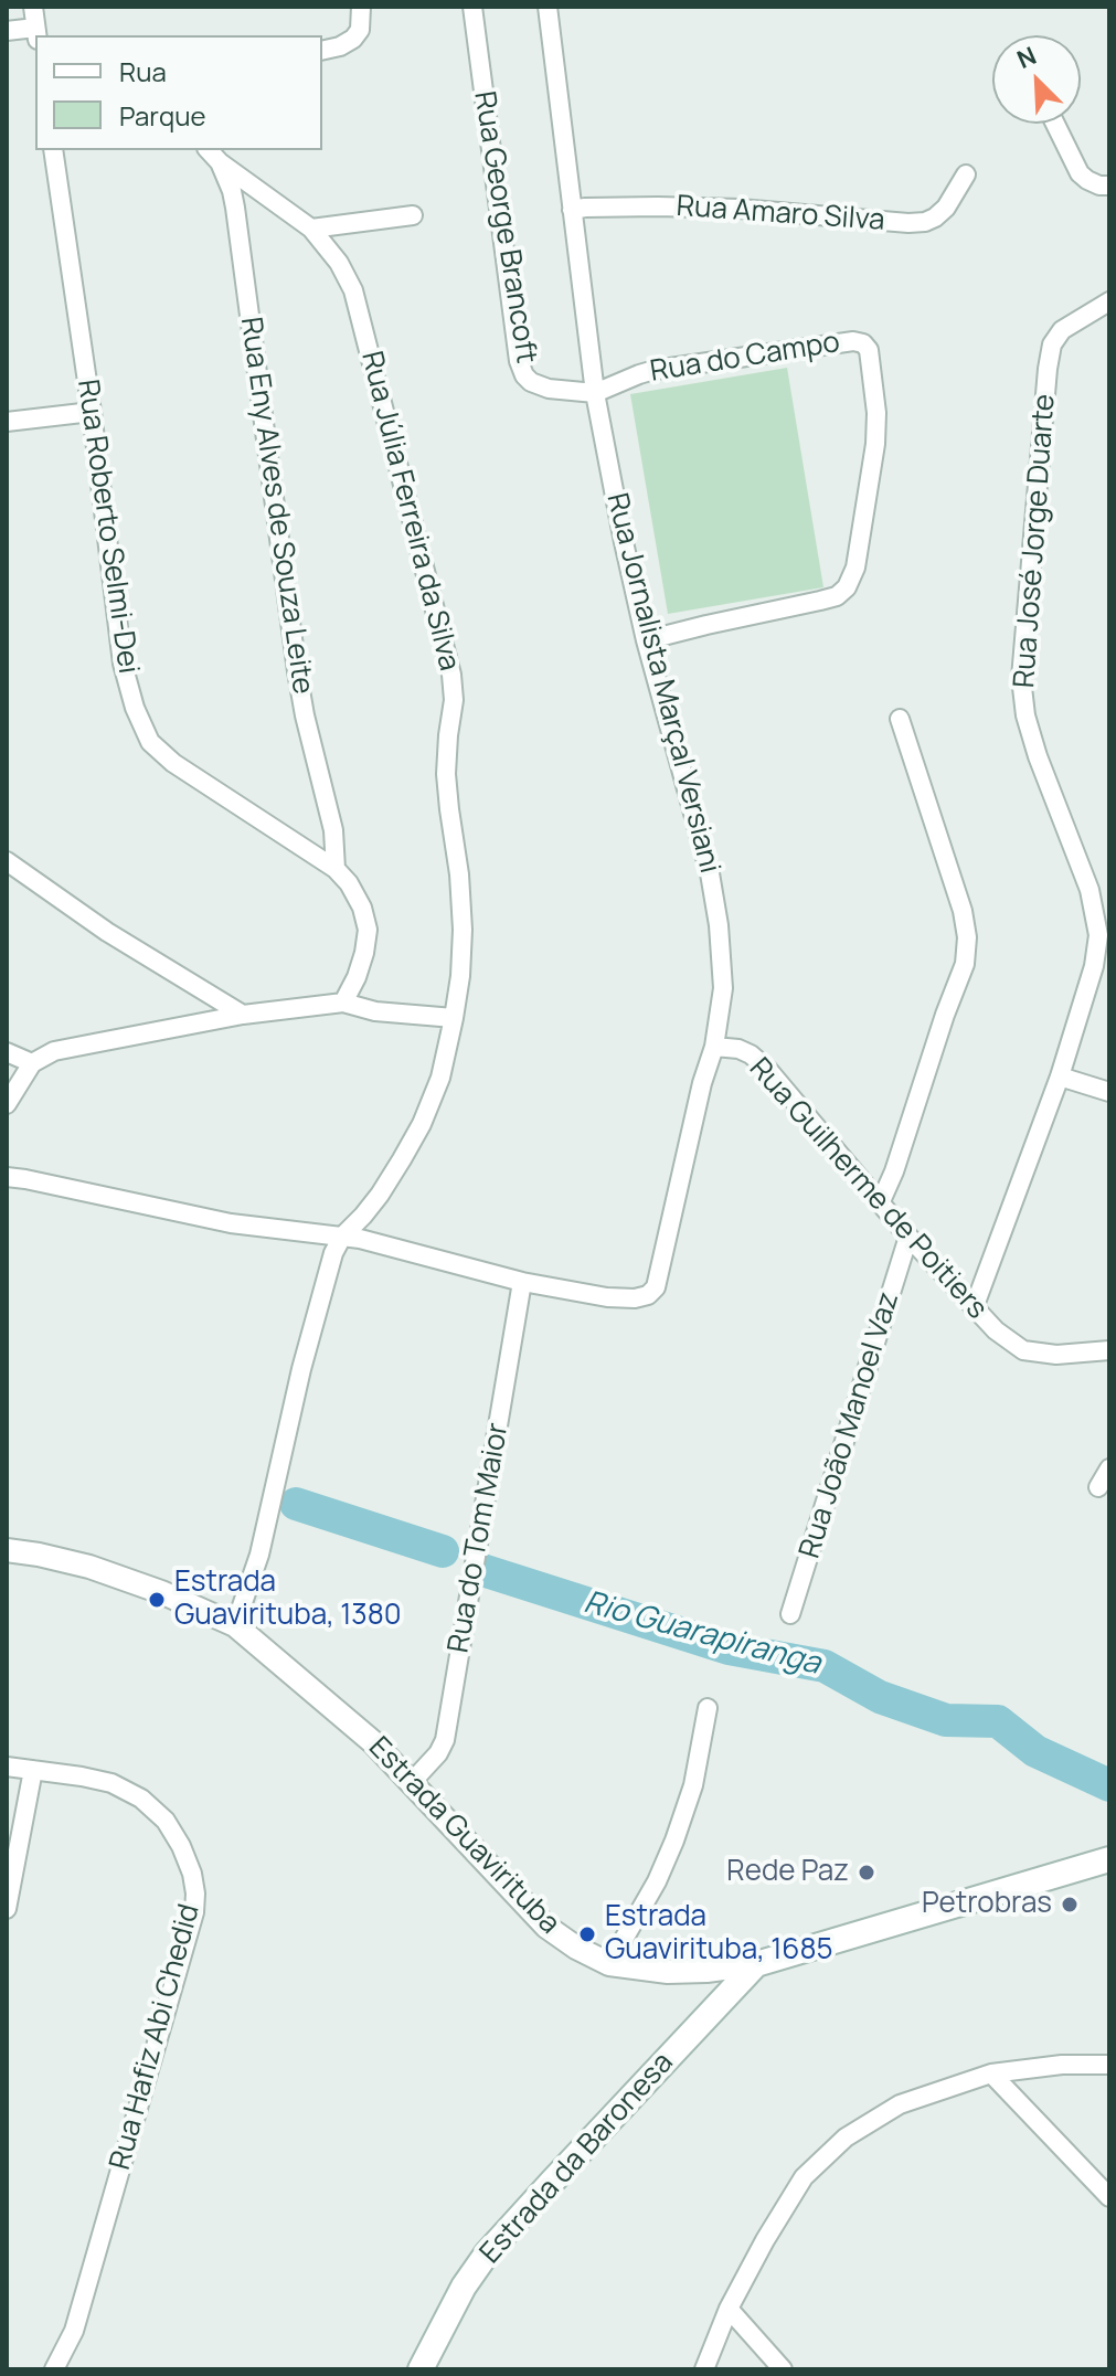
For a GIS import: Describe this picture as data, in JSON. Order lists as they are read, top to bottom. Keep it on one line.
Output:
{"streets":{"main road":["Estrada Guavirituba","Estrada da Baronesa"],"street":["Rua Amaro Silva","Rua George Brancoft","Rua do Campo","Rua Eny Alves de Souza Leite","Rua Júlia Ferreira da Silva","Rua Roberto Selmi-Dei","Rua José Jorge Duarte","Rua Jornalista Marçal Versiani","Rua Guilherme de Poitiers","Rua João Manoel Vaz","Rua do Tom Maior","Rua Hafiz Abi Chedid"]},"crossings":[["Rua Amaro Silva","Rua Jornalista Marçal Versiani"],["Rua George Brancoft","Rua do Campo"],["Rua George Brancoft","Rua Jornalista Marçal Versiani"],["Rua do Campo","Rua Jornalista Marçal Versiani"],["Rua Eny Alves de Souza Leite","Rua Júlia Ferreira da Silva"],["Rua Eny Alves de Souza Leite","Rua Roberto Selmi-Dei"],["Rua Júlia Ferreira da Silva","Rua Guilherme de Poitiers"],["Rua José Jorge Duarte","Rua Guilherme de Poitiers"],["Rua Jornalista Marçal Versiani","Rua Guilherme de Poitiers"],["Rua Guilherme de Poitiers","Rua João Manoel Vaz"],["Rua Guilherme de Poitiers","Rua do Tom Maior"],["Rua do Tom Maior","Estrada Guavirituba"],["Estrada Guavirituba","Estrada da Baronesa"]],"water":["Rio Guarapiranga"],"places":["Estrada Guavirituba, 1380","Rede Paz","Petrobras","Estrada Guavirituba, 1685"],"legend":["Rua","Parque"],"north":"top left"}
